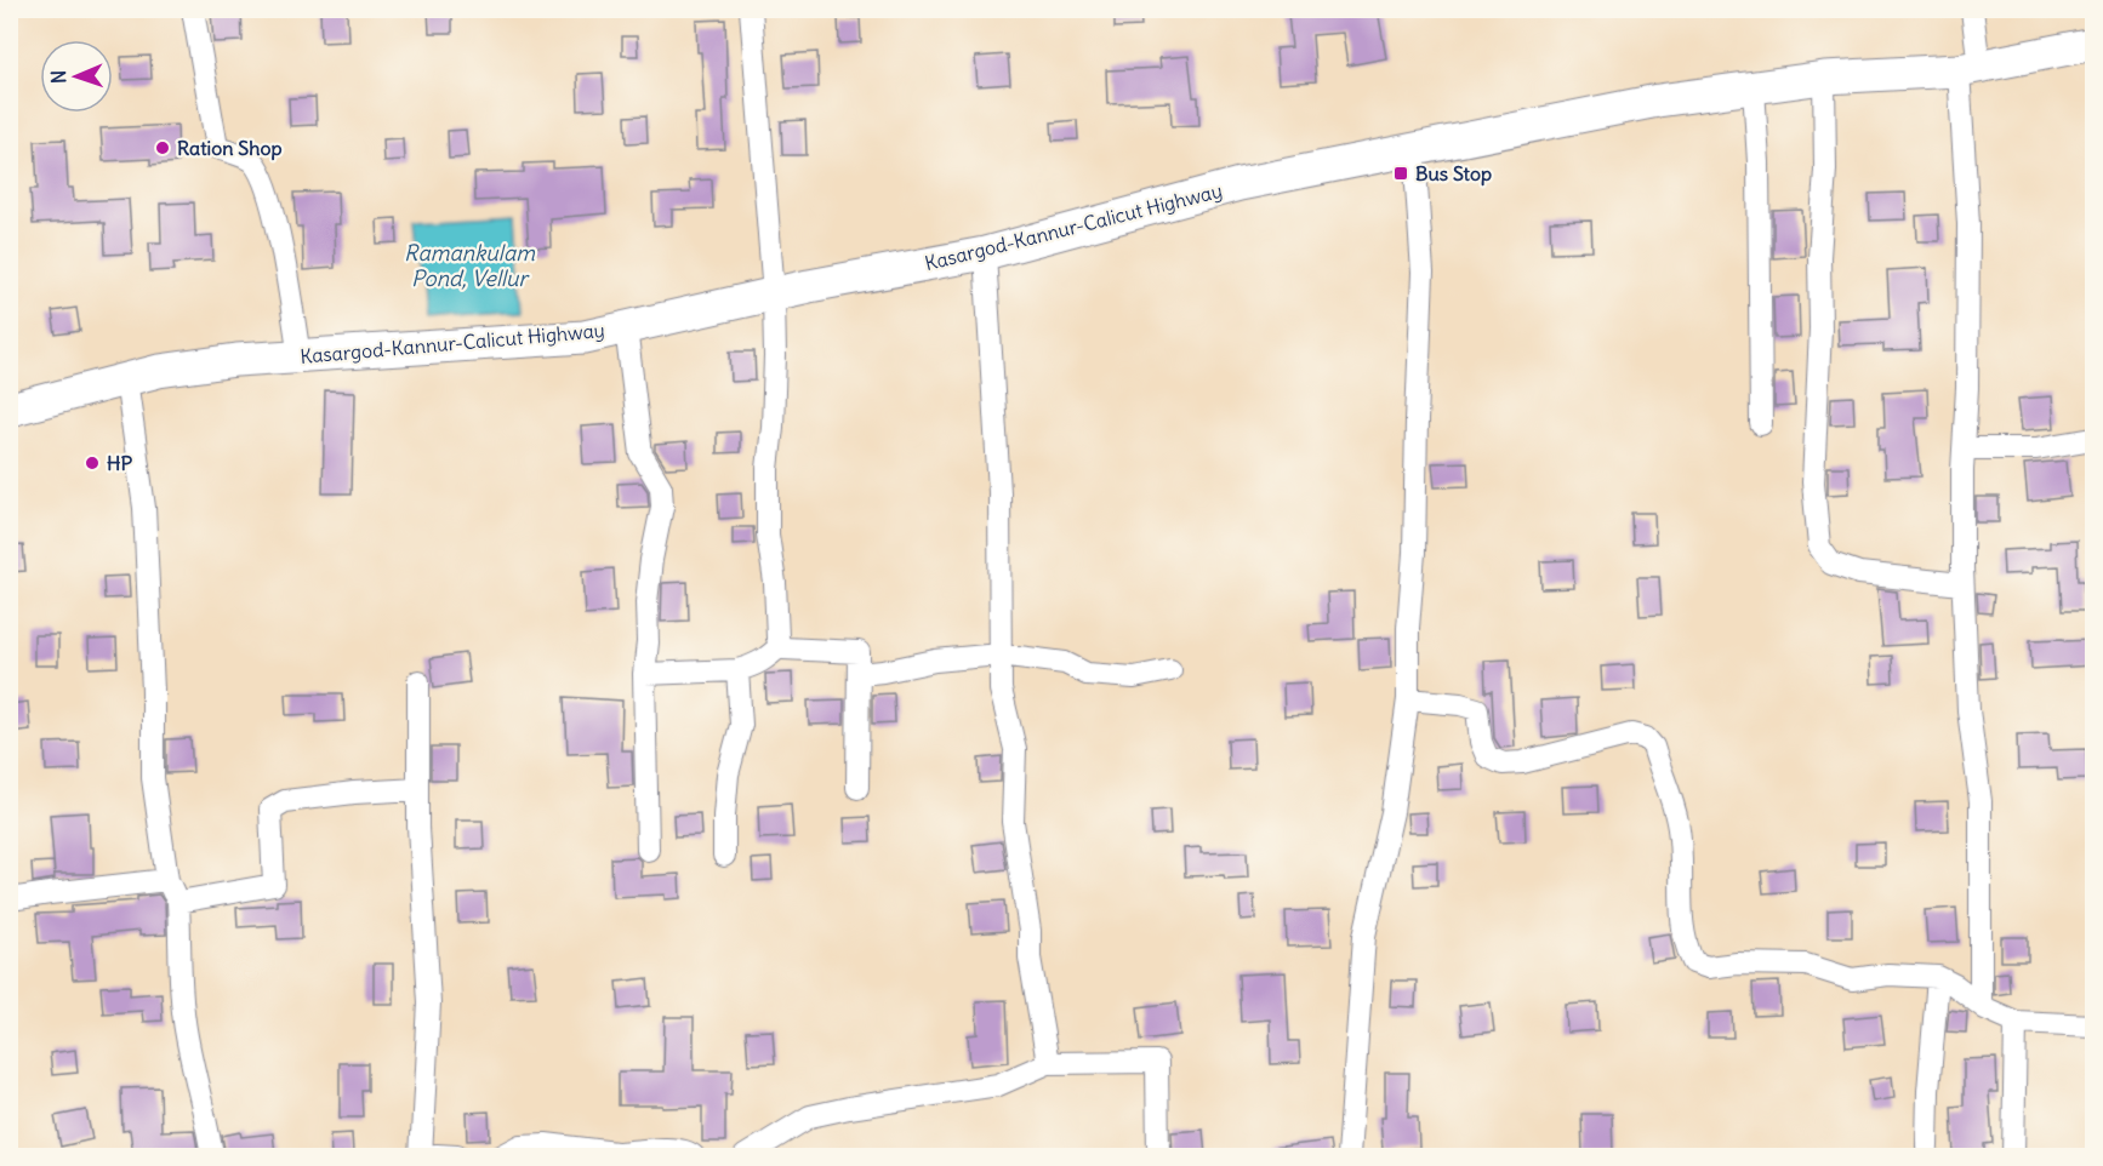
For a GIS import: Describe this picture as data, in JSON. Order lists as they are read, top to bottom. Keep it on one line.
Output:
{"streets":{"highway":["Kasargod-Kannur-Calicut Highway"]},"water":["Ramankulam Pond, Vellur"],"places":{"other":["Ration Shop","HP"],"transit":["Bus Stop"]},"north":"left"}
